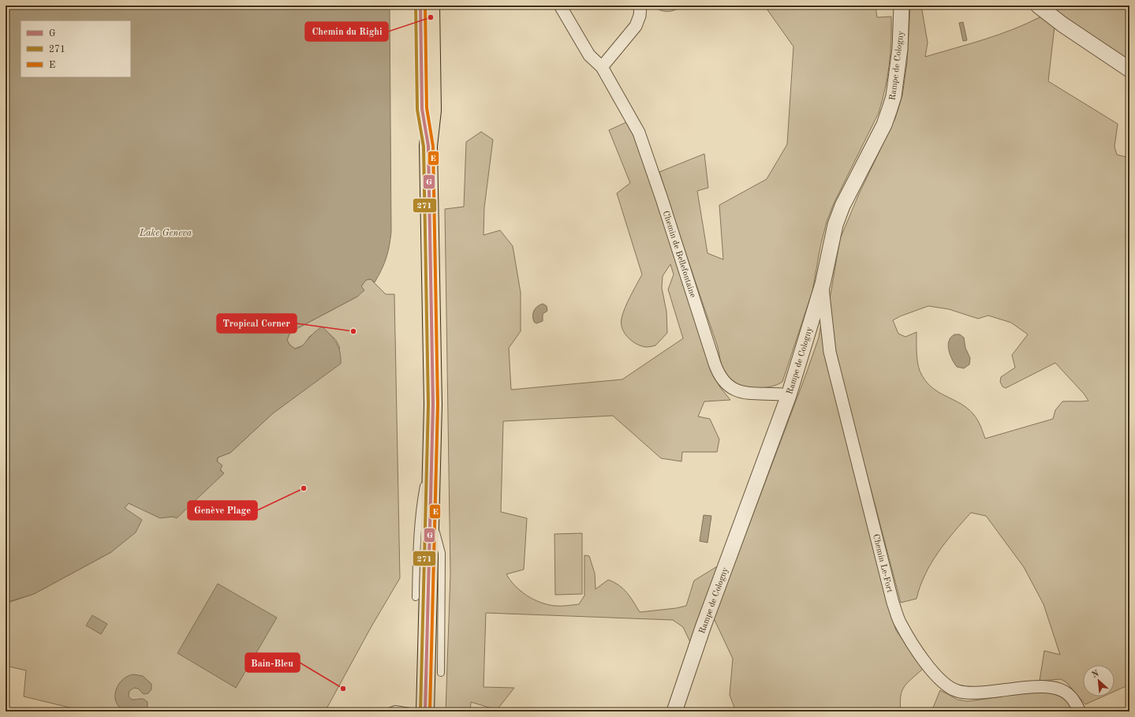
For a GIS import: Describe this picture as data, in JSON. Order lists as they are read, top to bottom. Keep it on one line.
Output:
{"streets":{"street":["Rampe de Cologny","Chemin de Bellefontaine","Chemin Le-Fort"]},"crossings":[["Rampe de Cologny","Chemin de Bellefontaine"],["Rampe de Cologny","Chemin Le-Fort"]],"water":["Lake Geneva"],"places":["Chemin du Righi","Tropical Corner","Genève Plage","Bain-Bleu"],"lines":["transit line G","transit line 271","transit line E"],"legend":["G","271","E"],"north":"top left"}
